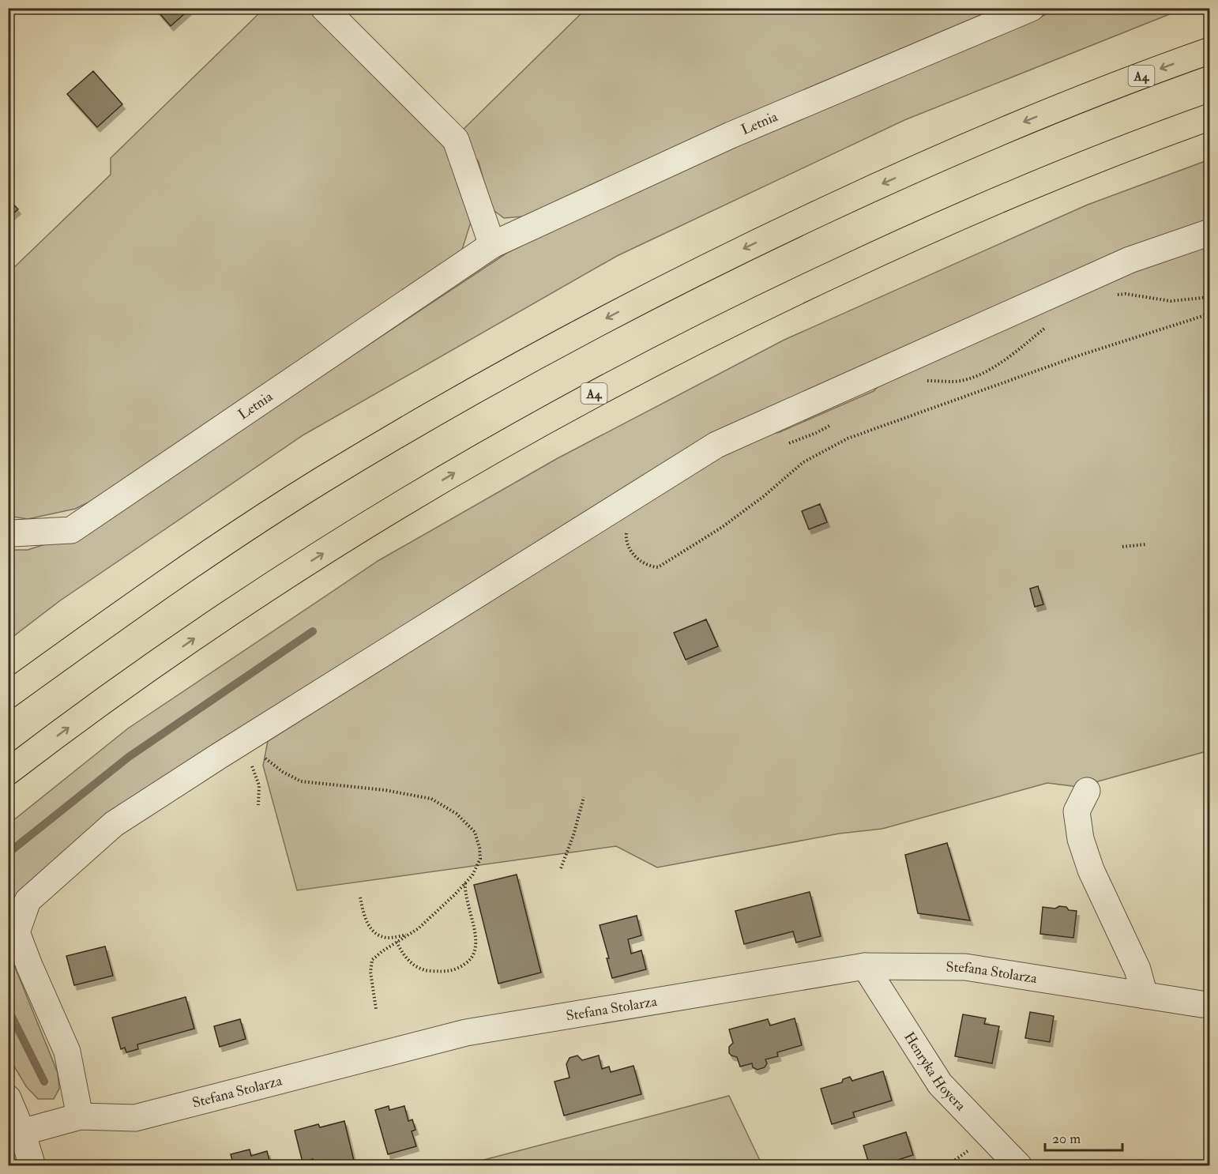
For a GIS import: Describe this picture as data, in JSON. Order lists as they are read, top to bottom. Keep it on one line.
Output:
{"streets":{"highway":["A4"],"street":["Letnia","Stefana Stolarza","Henryka Hoyera"]},"crossings":[["Stefana Stolarza","Henryka Hoyera"]],"scale_bar":"20 m"}
